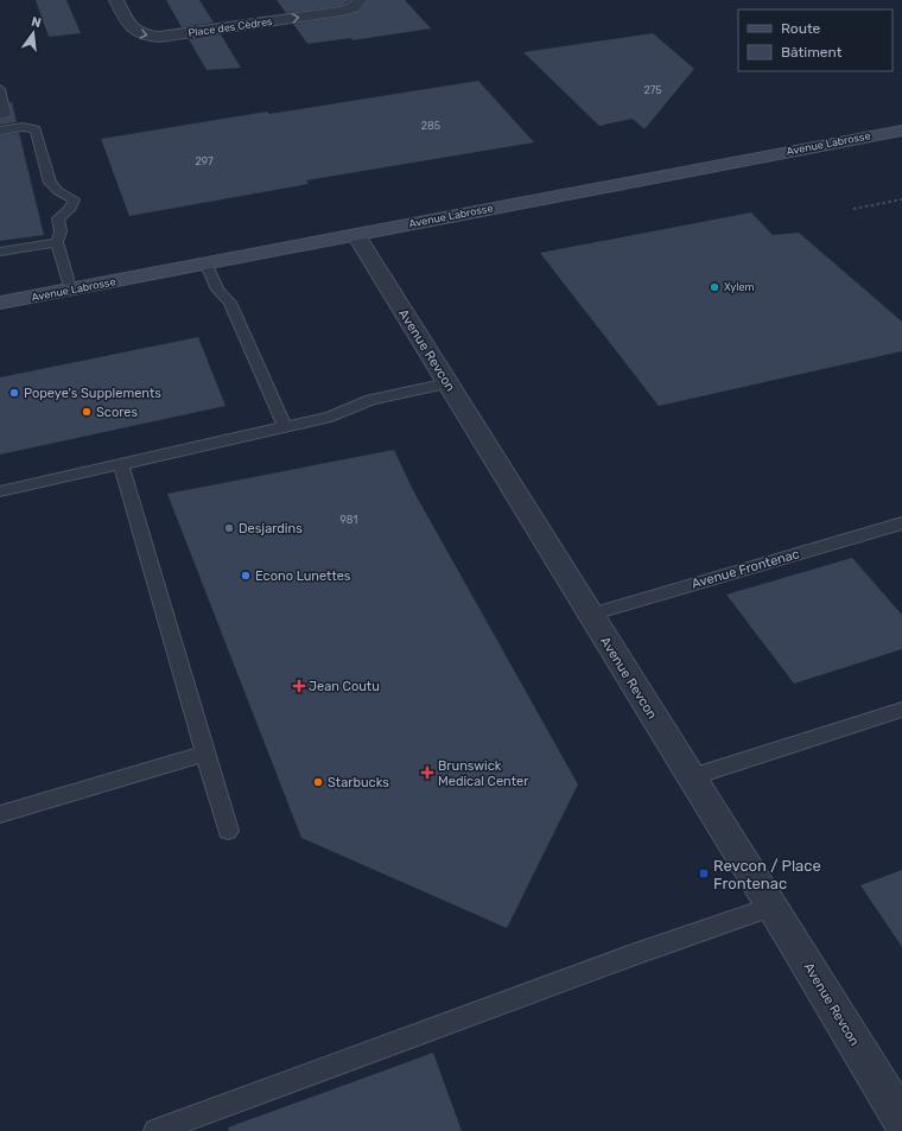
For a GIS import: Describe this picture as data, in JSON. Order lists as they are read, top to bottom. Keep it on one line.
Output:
{"streets":{"street":["Place des Cèdres","Avenue Labrosse","Avenue Revcon"],"lane":["Avenue Frontenac"]},"crossings":[["Avenue Labrosse","Avenue Revcon"],["Avenue Revcon","Avenue Frontenac"]],"one_way":["Place des Cèdres"],"places":{"other":["Xylem","Popeye's Supplements","Scores","Desjardins","Econo Lunettes","Starbucks"],"health":["Jean Coutu","Brunswick Medical Center"],"transit":["Revcon / Place Frontenac"]},"house_numbers":["275","285","297","981"],"legend":["Route","Bâtiment"],"north":"top"}
